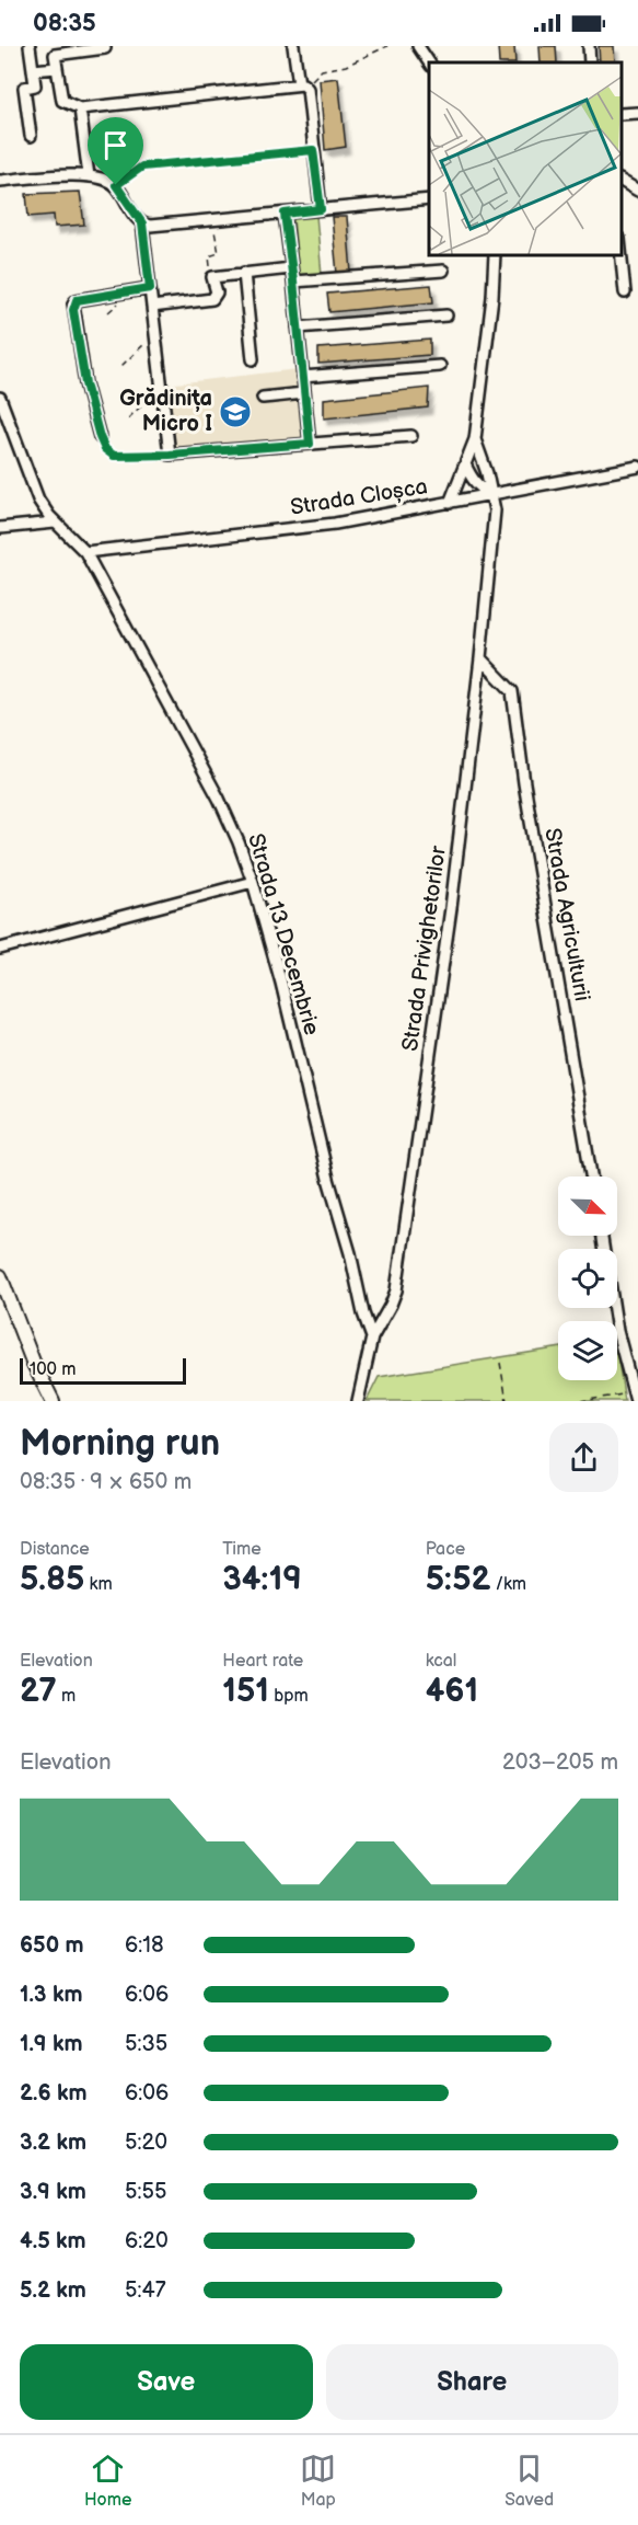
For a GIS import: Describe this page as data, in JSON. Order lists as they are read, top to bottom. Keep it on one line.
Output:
{"streets":{"street":["Strada Cloșca","Strada Agriculturii","Strada 13 Decembrie","Strada Privighetorilor"]},"crossings":[["Strada Cloșca","Strada 13 Decembrie"],["Strada Cloșca","Strada Privighetorilor"],["Strada Agriculturii","Strada Privighetorilor"],["Strada 13 Decembrie","Strada Privighetorilor"]],"places":{"school or university":["Grădinița Micro I"]},"scale_bar":"100 m","north":"bottom right","page":{"status":"08:35","scale":"100 m","heading":["Morning run","08:35 · 9 × 650 m"],"stats":[["Distance","5.85 km"],["Time","34:19"],["Pace","5:52 /km"],["Elevation","27 m"],["Heart rate","151 bpm"],["kcal","461"]],"chart":["Elevation","203–205 m"],"list":[{"name":"650 m","note":"6:18"},{"name":"1.3 km","note":"6:06"},{"name":"1.9 km","note":"5:35"},{"name":"2.6 km","note":"6:06"},{"name":"3.2 km","note":"5:20"},{"name":"3.9 km","note":"5:55"},{"name":"4.5 km","note":"6:20"},{"name":"5.2 km","note":"5:47"}],"buttons":["Save","Share"],"tabs":["Home","Map","Saved"]}}
